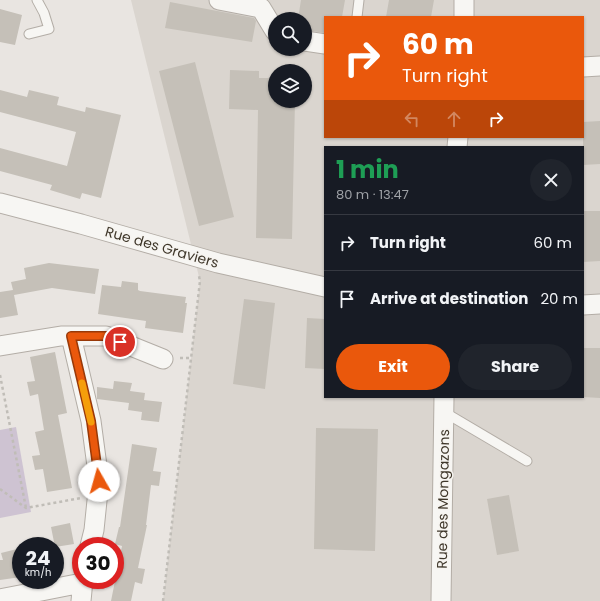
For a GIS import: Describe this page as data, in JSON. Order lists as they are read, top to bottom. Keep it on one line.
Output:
{"streets":{"street":["Rue des Graviers","Rue des Mongazons"]},"page":{"turn":["60 m","Turn right"],"heading":["1 min","80 m · 13:47"],"list":[{"name":"Turn right","value":"60 m"},{"name":"Arrive at destination","value":"20 m"}],"buttons":["Exit","Share"],"speed":"24 km/h","limit":"30"}}
